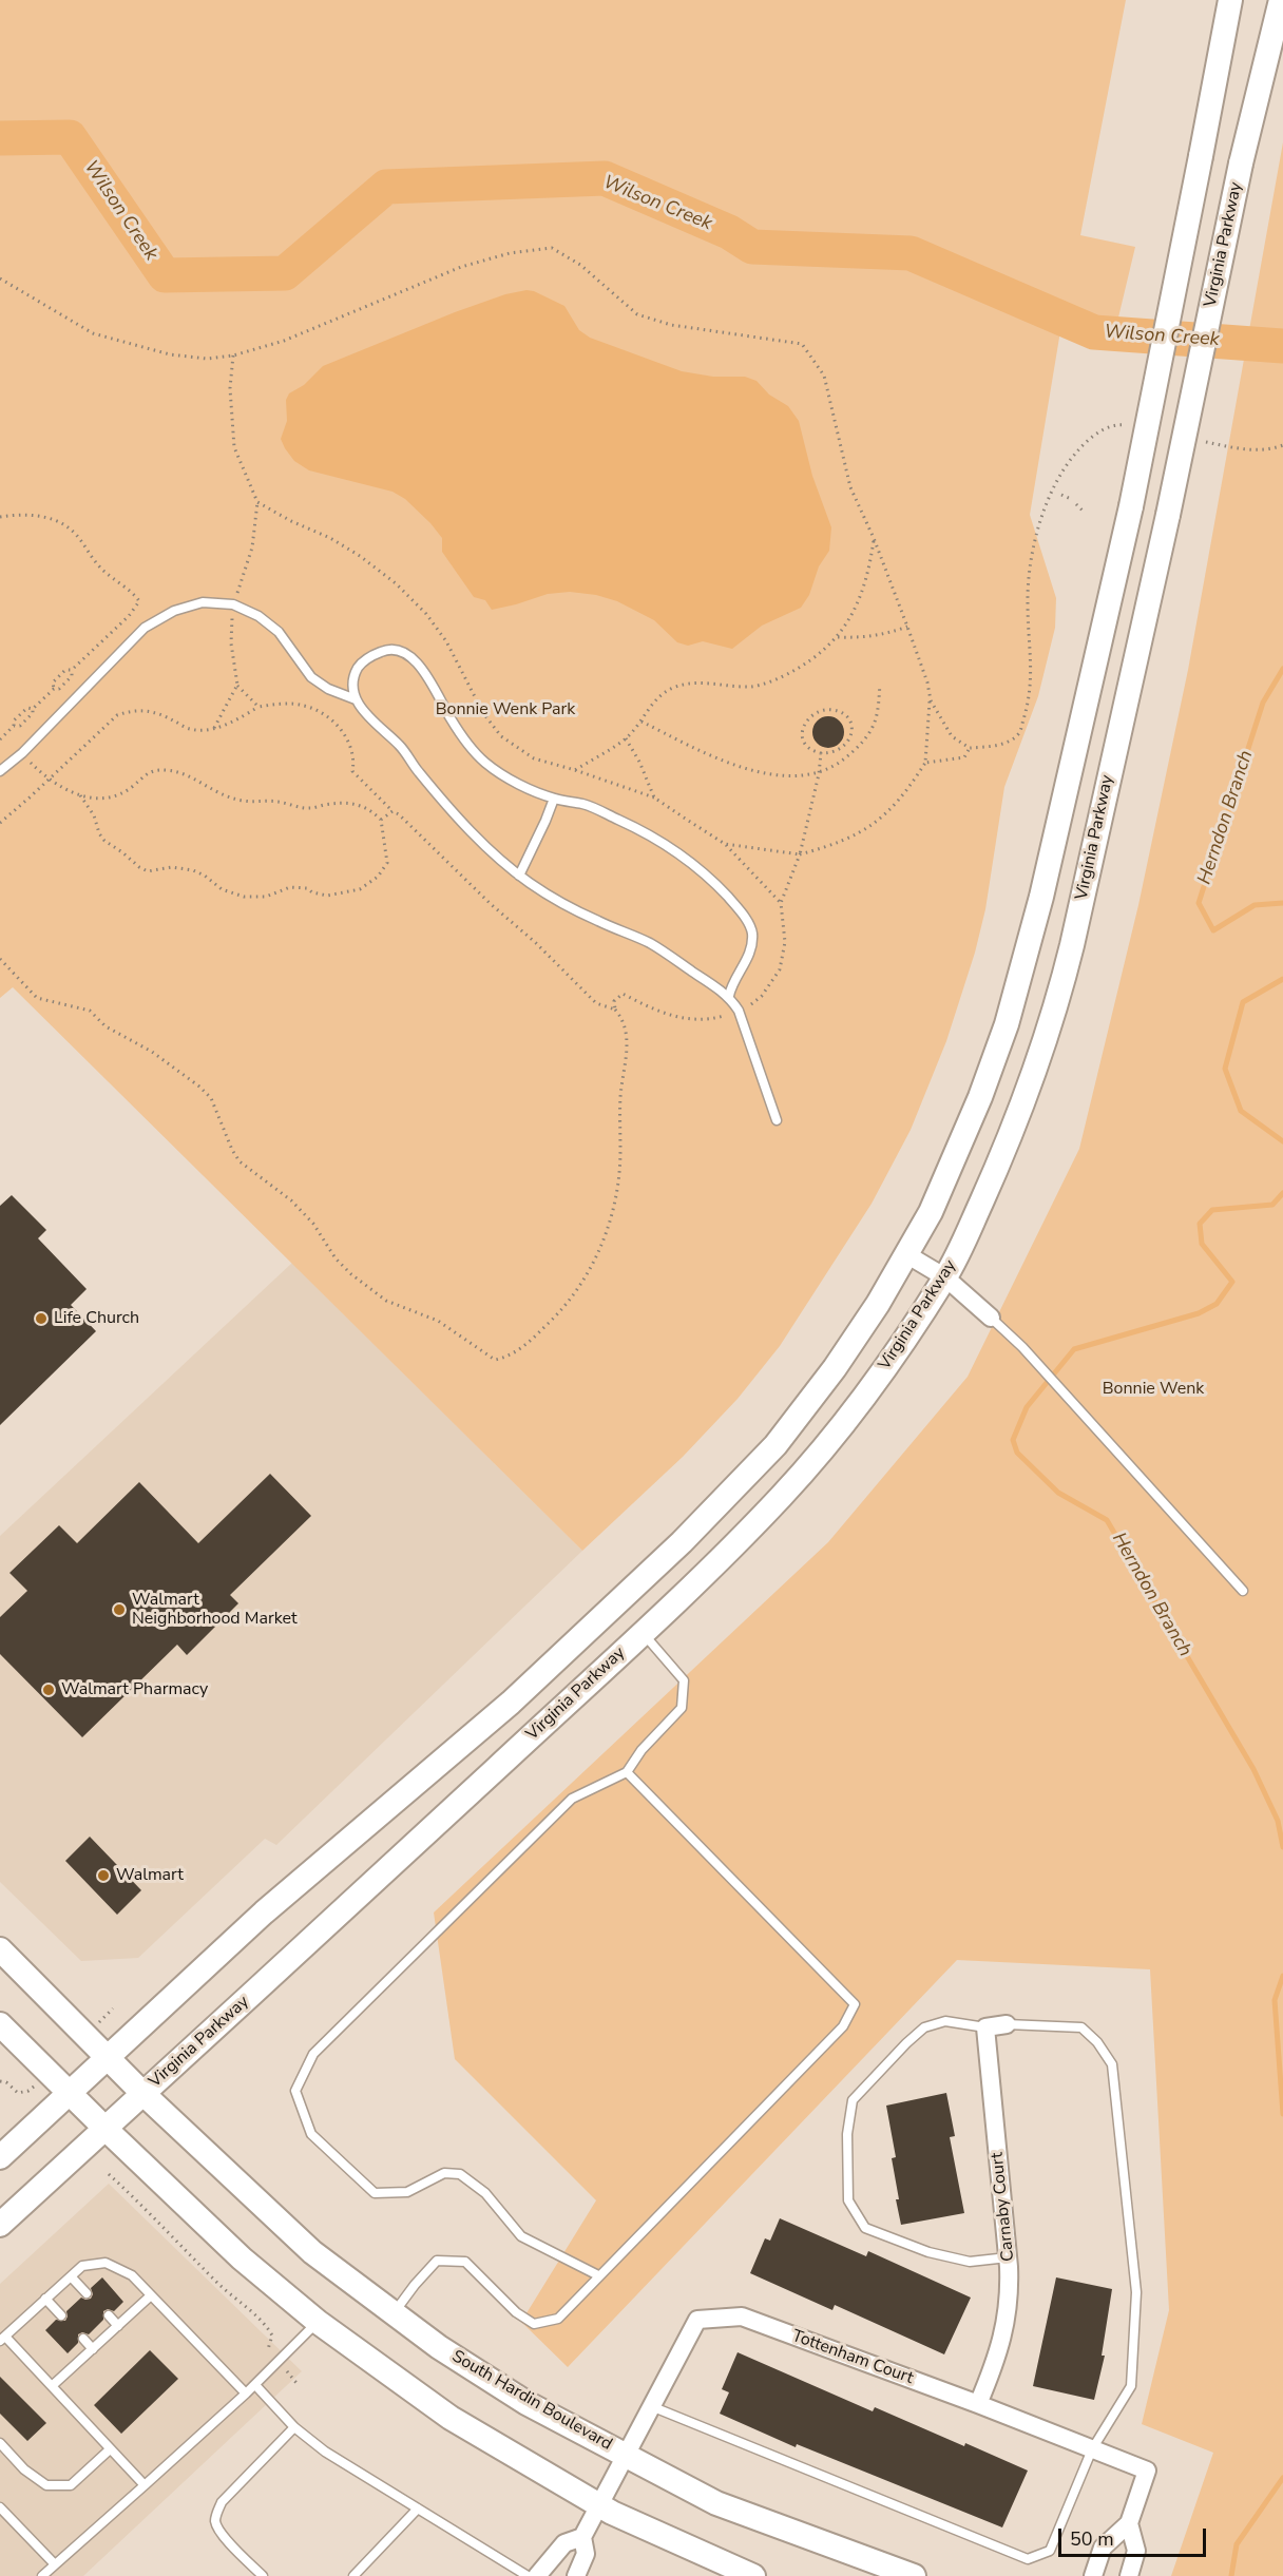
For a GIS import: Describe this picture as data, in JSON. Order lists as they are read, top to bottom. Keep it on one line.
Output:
{"streets":{"main road":["Virginia Parkway","South Hardin Boulevard"],"street":["Carnaby Court","Tottenham Court"]},"crossings":[["Virginia Parkway","South Hardin Boulevard"],["Carnaby Court","Tottenham Court"],["Tottenham Court","South Hardin Boulevard"]],"water":["Wilson Creek","Herndon Branch"],"parks":["Bonnie Wenk Park","Bonnie Wenk"],"places":["Life Church","Walmart Neighborhood Market","Walmart Pharmacy","Walmart"],"scale_bar":"50 m"}
